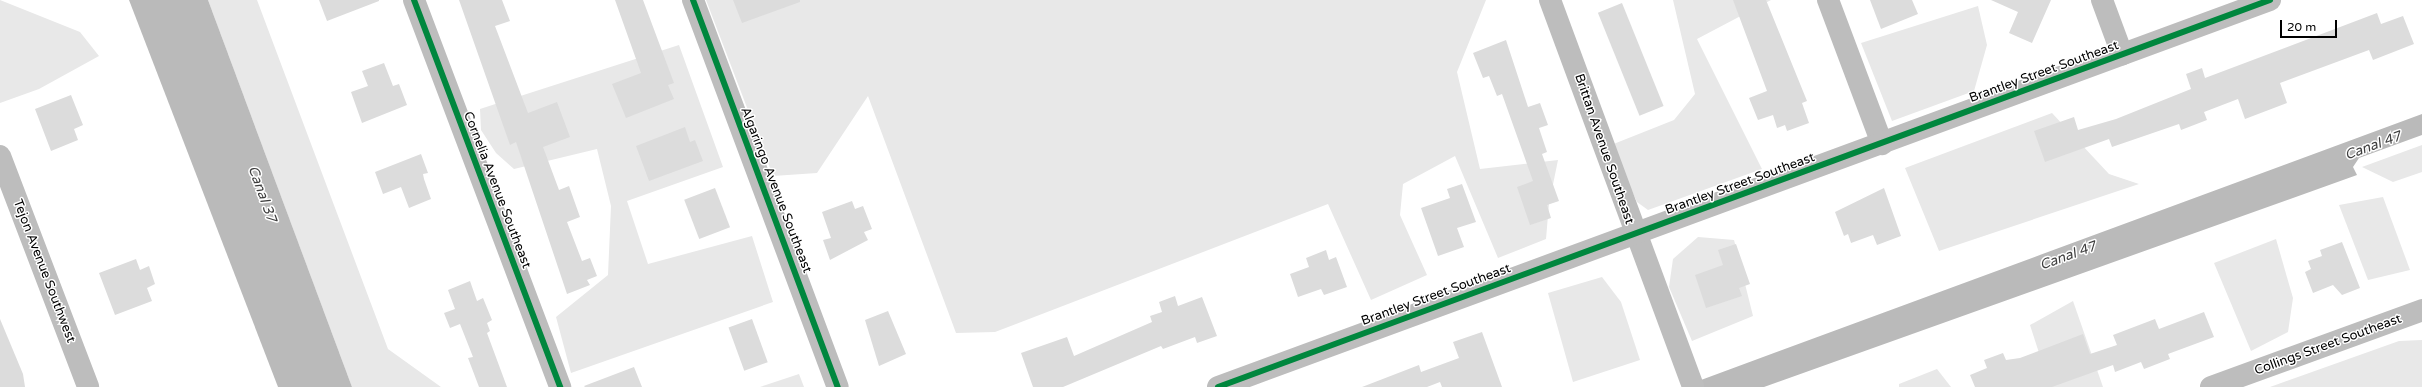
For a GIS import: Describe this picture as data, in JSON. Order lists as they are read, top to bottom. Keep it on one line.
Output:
{"streets":{"street":["Brantley Street Southeast","Brittan Avenue Southeast","Cornelia Avenue Southeast","Algaringo Avenue Southeast","Tejon Avenue Southwest","Collings Street Southeast"]},"crossings":[["Brantley Street Southeast","Brittan Avenue Southeast"]],"water":["Canal 47","Canal 37"],"scale_bar":"20 m"}
